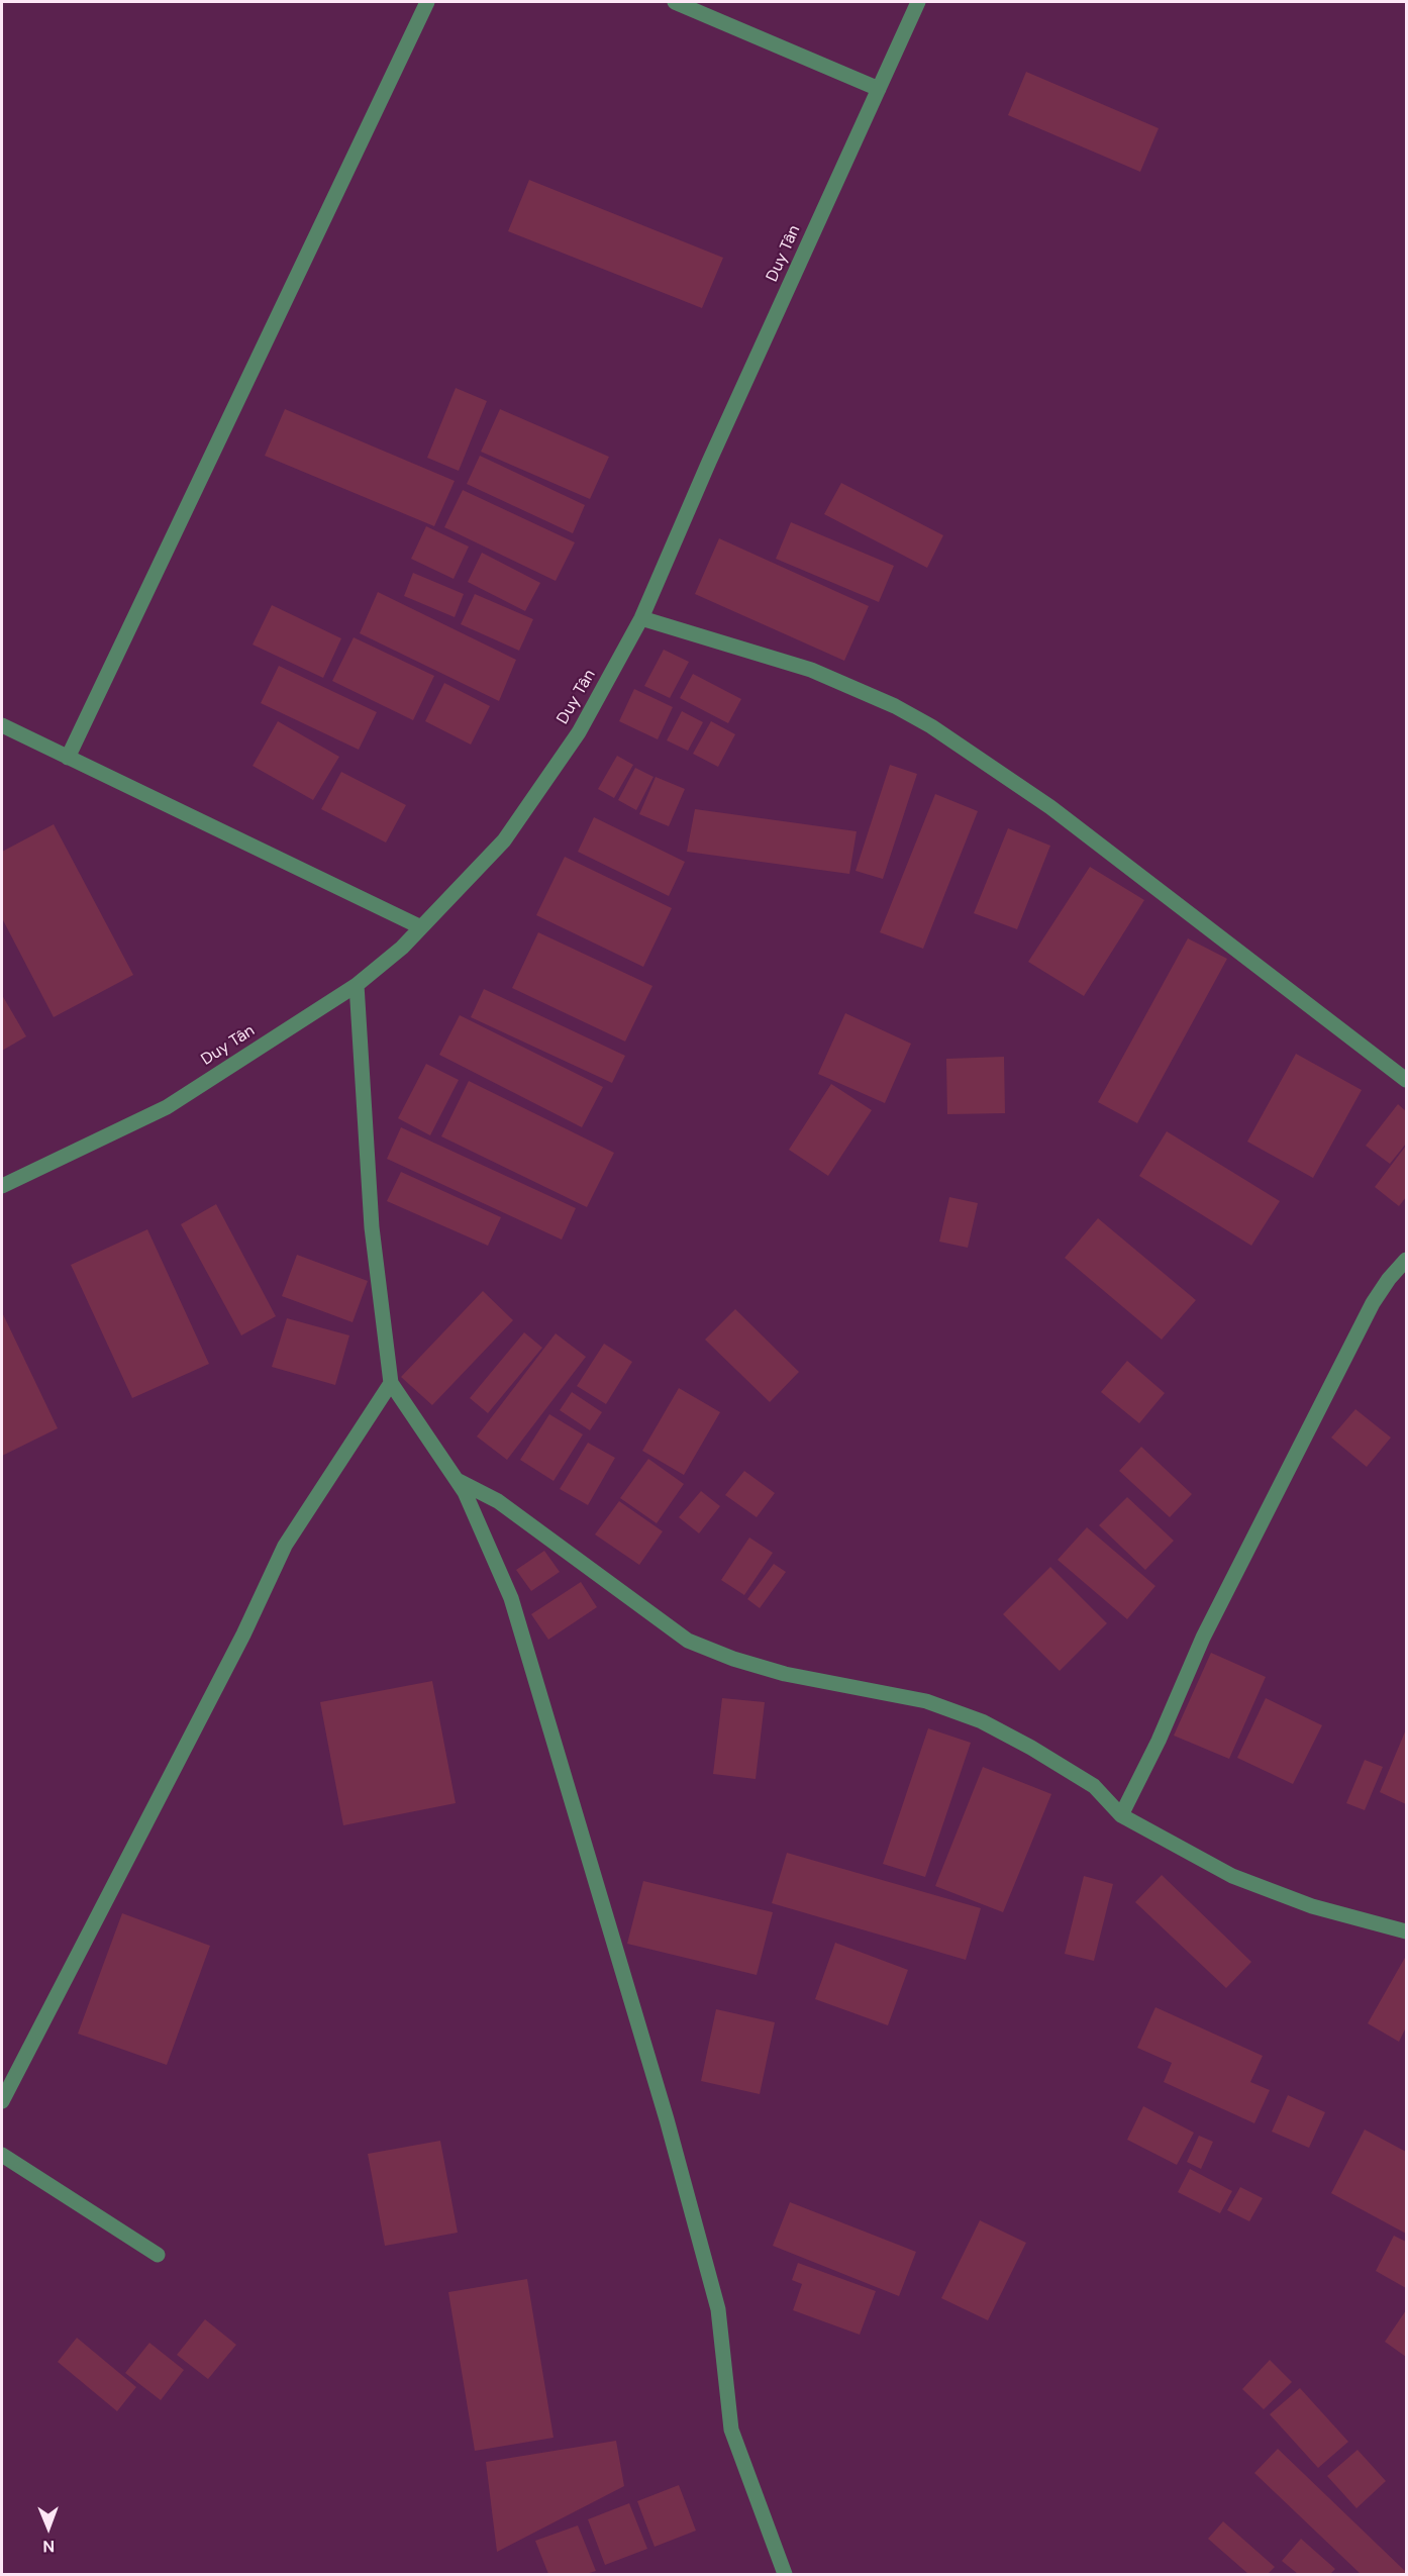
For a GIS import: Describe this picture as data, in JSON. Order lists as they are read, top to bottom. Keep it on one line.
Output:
{"streets":{"street":["Duy Tân"]},"north":"bottom"}
